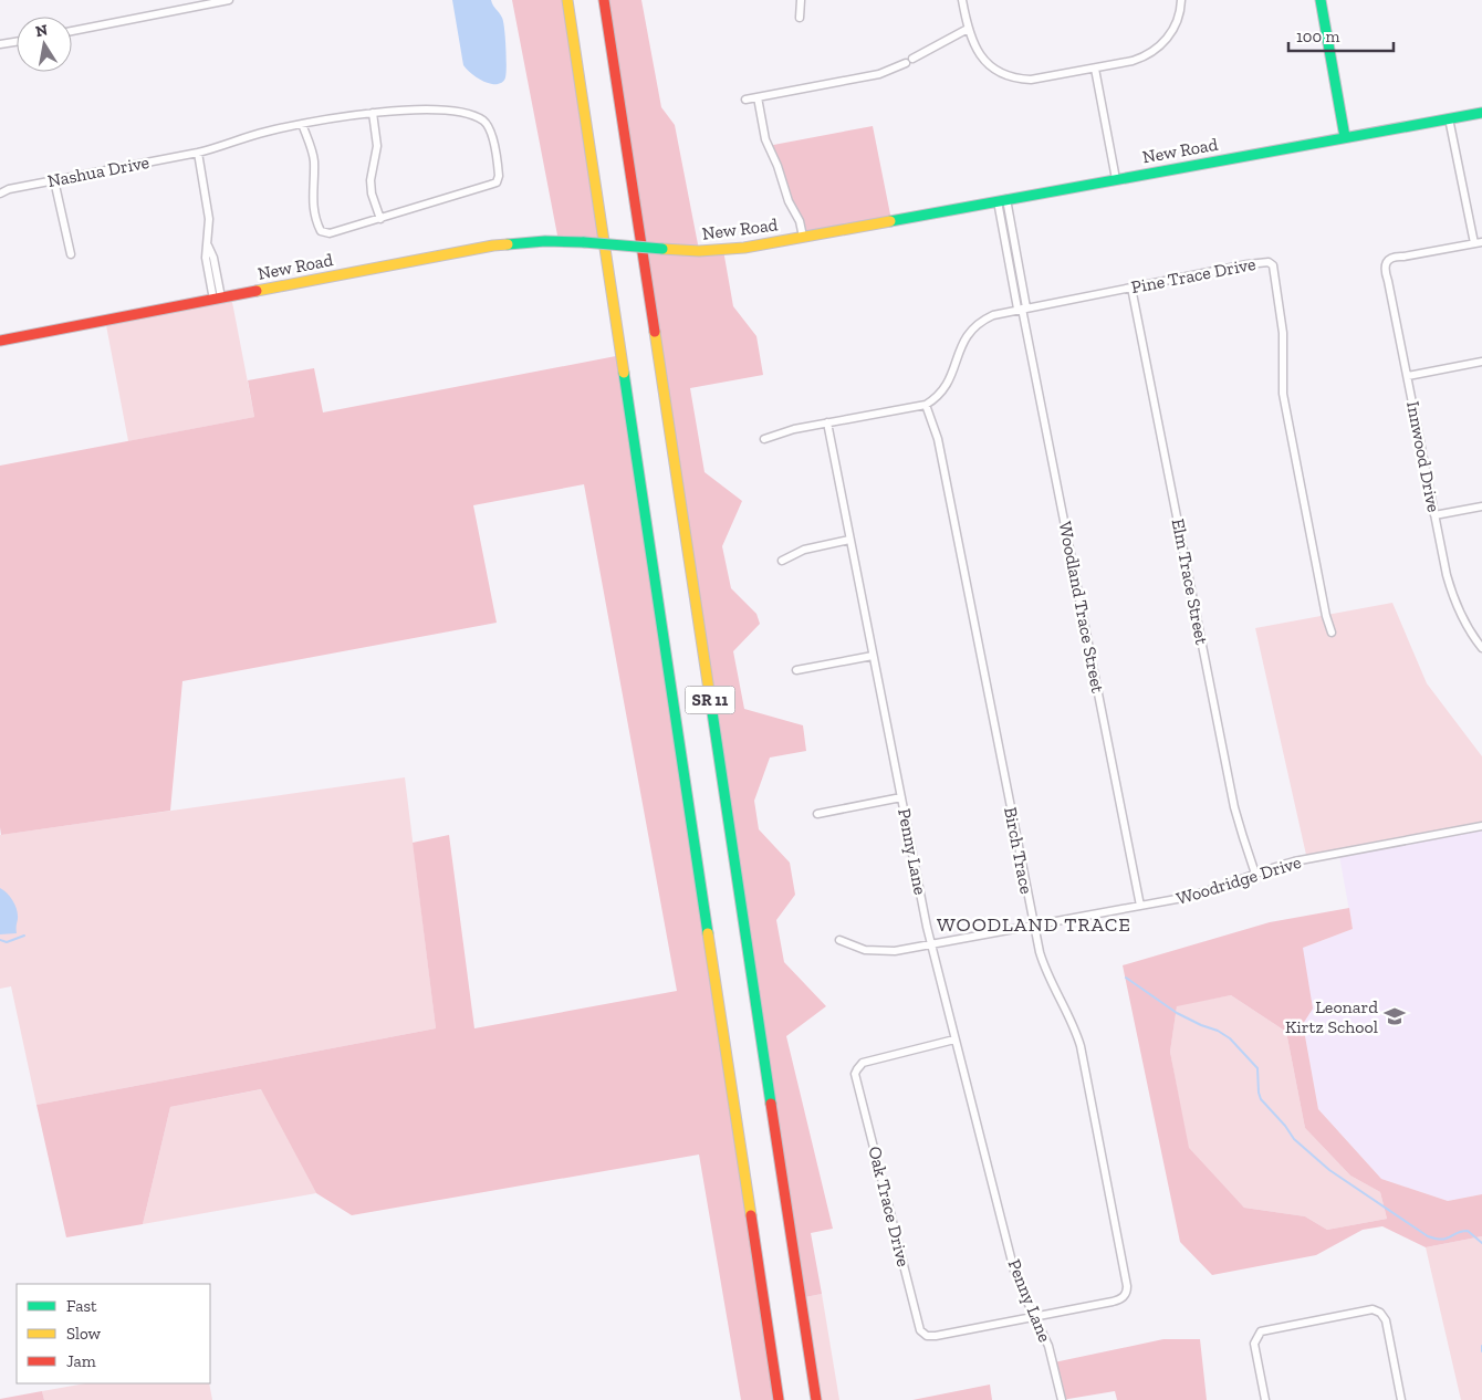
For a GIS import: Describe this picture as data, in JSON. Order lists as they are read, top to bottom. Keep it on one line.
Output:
{"streets":{"main road":["New Road","SR 11"],"street":["Nashua Drive","Pine Trace Drive","Innwood Drive","Elm Trace Street","Woodland Trace Street","Birch Trace","Penny Lane","Woodridge Drive","Oak Trace Drive"]},"crossings":[["New Road","Woodland Trace Street"],["Pine Trace Drive","Elm Trace Street"],["Pine Trace Drive","Woodland Trace Street"],["Pine Trace Drive","Birch Trace"],["Elm Trace Street","Woodridge Drive"],["Woodland Trace Street","Woodridge Drive"],["Birch Trace","Penny Lane"],["Birch Trace","Woodridge Drive"],["Birch Trace","Oak Trace Drive"],["Penny Lane","Woodridge Drive"],["Penny Lane","Oak Trace Drive"]],"districts":["WOODLAND TRACE"],"places":{"school or university":["Leonard Kirtz School"]},"legend":["Fast","Slow","Jam"],"scale_bar":"100 m","north":"top"}
